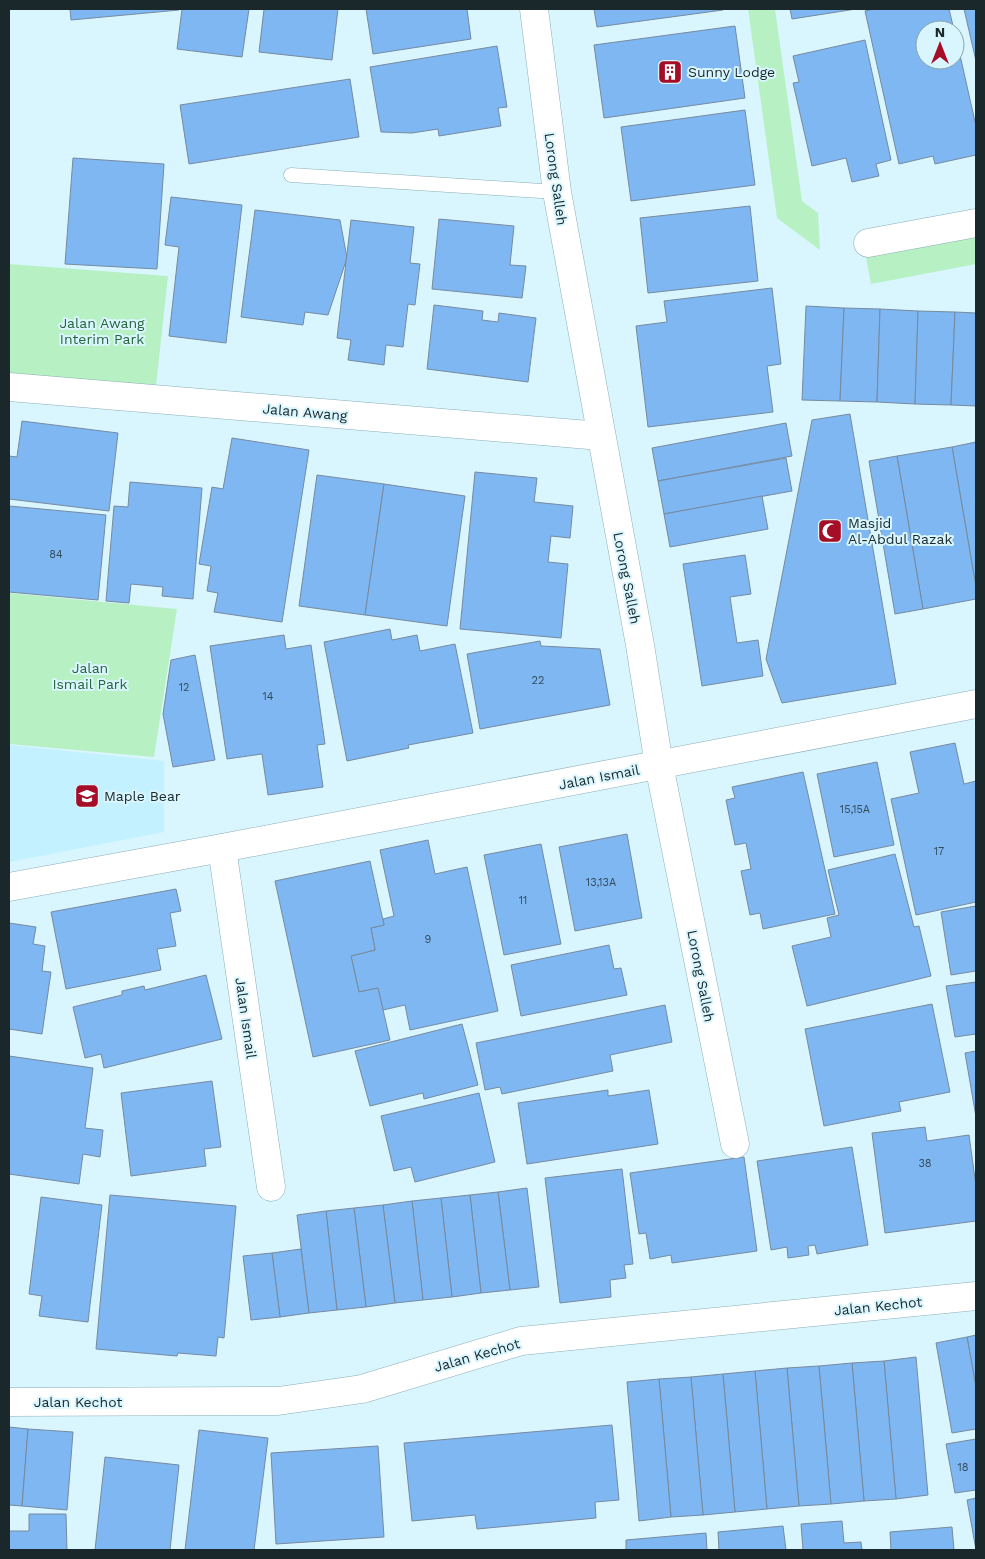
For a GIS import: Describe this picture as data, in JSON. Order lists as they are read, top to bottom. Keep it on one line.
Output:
{"streets":{"street":["Lorong Salleh","Jalan Awang","Jalan Ismail","Jalan Kechot"]},"crossings":[["Lorong Salleh","Jalan Awang"],["Lorong Salleh","Jalan Ismail"]],"parks":["Jalan Awang Interim Park","Jalan Ismail Park"],"places":{"building":["Sunny Lodge"],"mosque":["Masjid Al-Abdul Razak"],"school or university":["Maple Bear"]},"house_numbers":["84","22","12","14","15,15A","17","13,13A","11","9","38","18"],"north":"top"}
